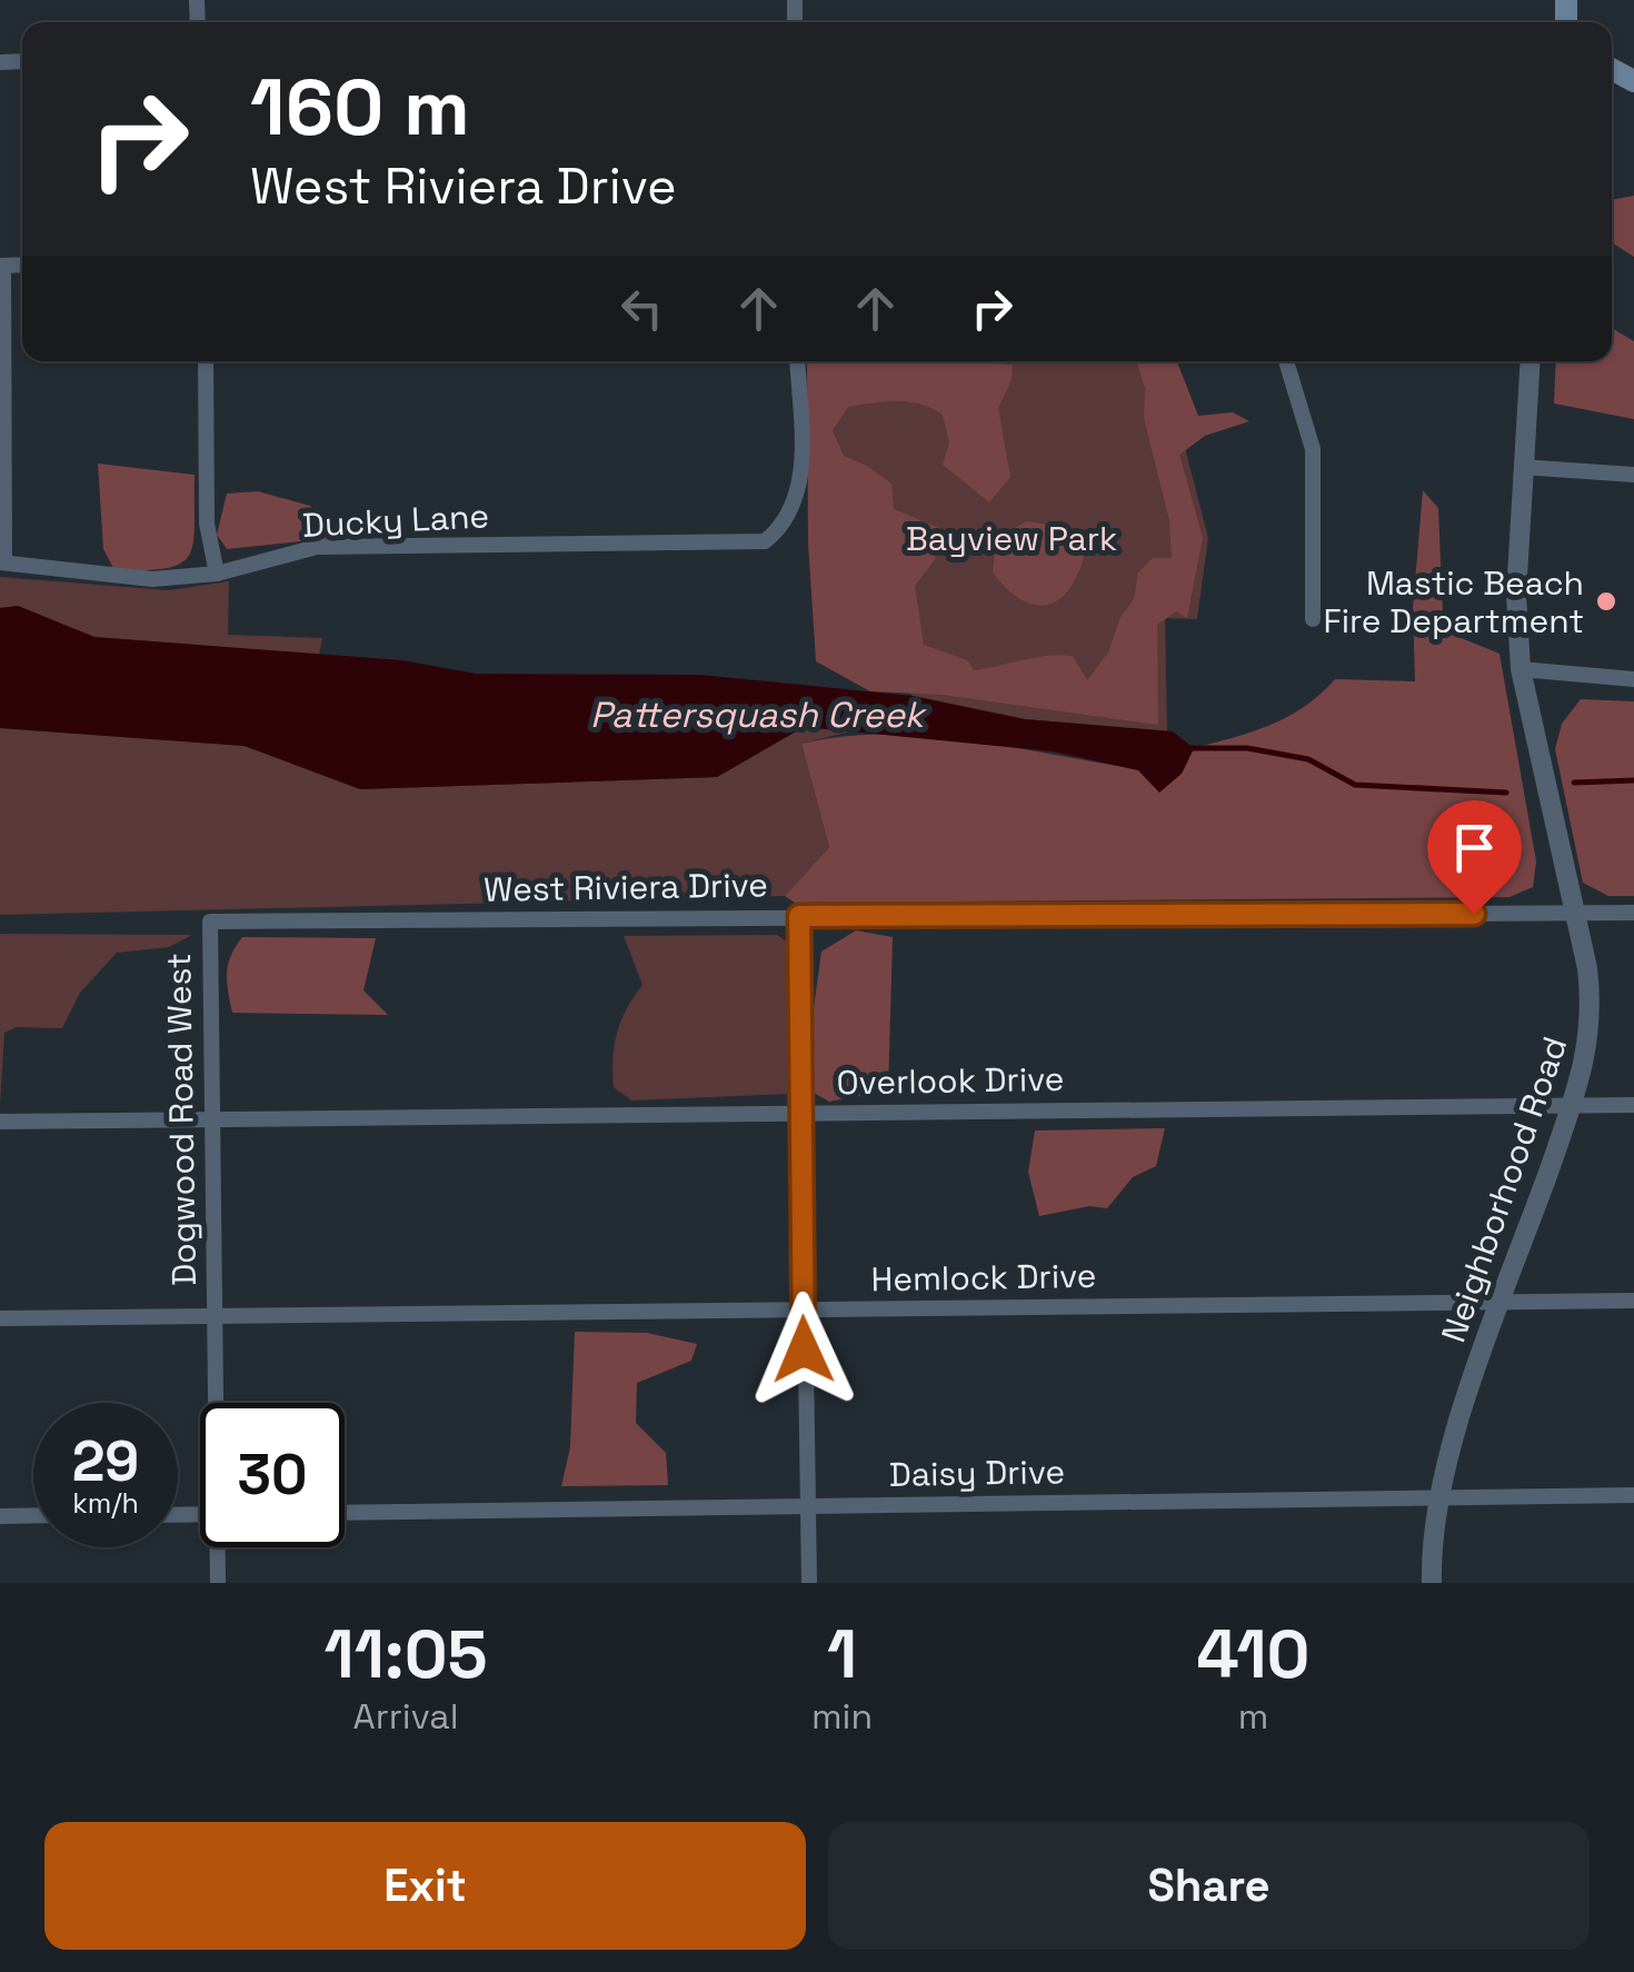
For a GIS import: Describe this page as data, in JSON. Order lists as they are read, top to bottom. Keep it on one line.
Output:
{"streets":{"street":["Ducky Lane","West Riviera Drive","Overlook Drive","Dogwood Road West","Neighborhood Road","Hemlock Drive","Daisy Drive"]},"crossings":[["West Riviera Drive","Dogwood Road West"],["West Riviera Drive","Neighborhood Road"],["Overlook Drive","Dogwood Road West"],["Overlook Drive","Neighborhood Road"],["Dogwood Road West","Hemlock Drive"],["Neighborhood Road","Hemlock Drive"],["Neighborhood Road","Daisy Drive"]],"water":["Pattersquash Creek"],"parks":["Bayview Park"],"places":["Mastic Beach Fire Department"],"page":{"turn":["160 m","West Riviera Drive"],"speed":"29 km/h","limit":"30","eta":["11:05","Arrival","1","min","410","m"],"buttons":["Exit","Share"]}}
